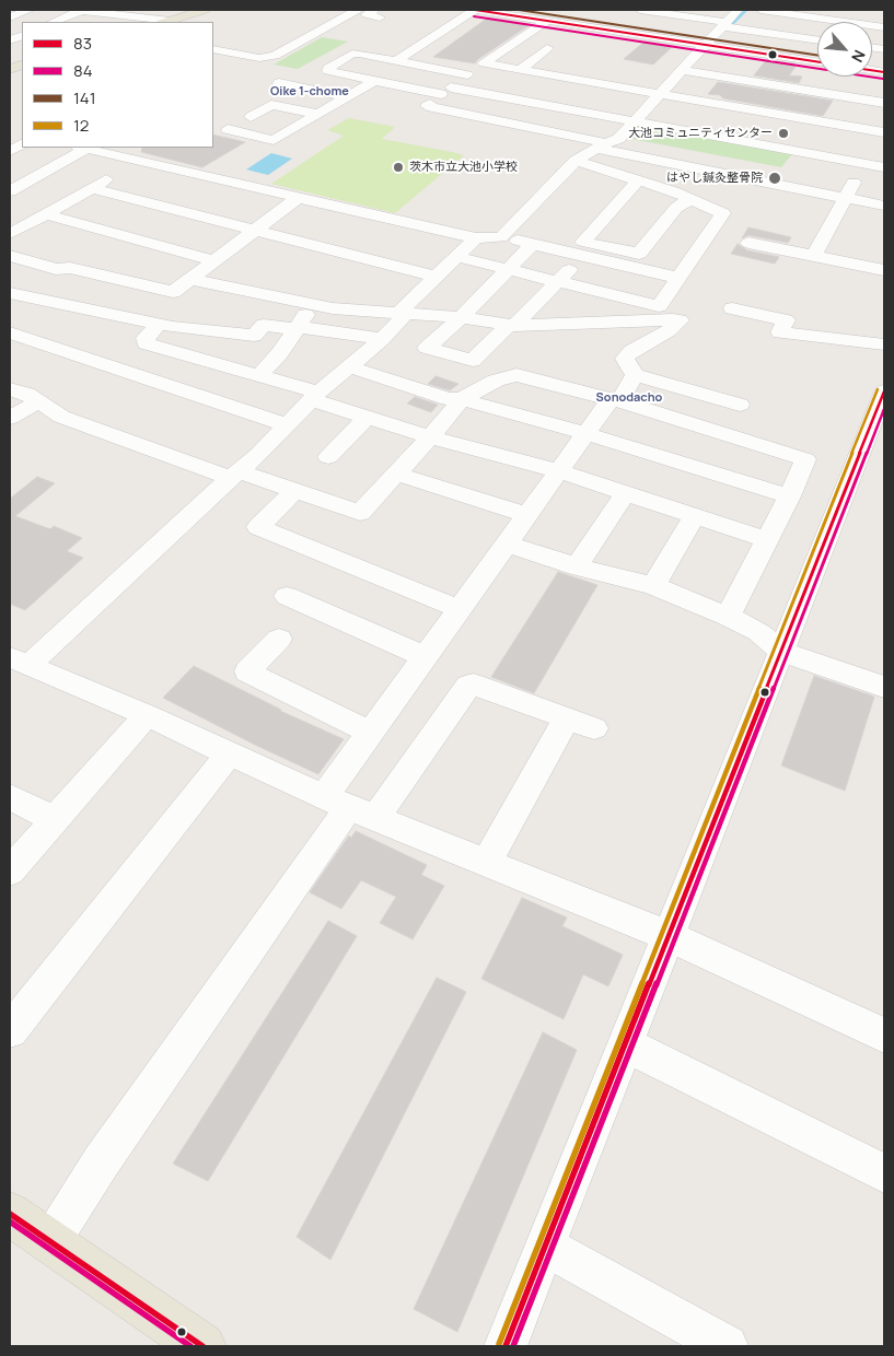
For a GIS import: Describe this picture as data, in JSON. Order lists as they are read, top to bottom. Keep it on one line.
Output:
{"districts":["Oike 1-chome","Sonodacho"],"places":["大池コミュニティセンター","茨木市立大池小学校","はやし鍼灸整骨院"],"lines":["transit line 83","transit line 141","transit line 84","transit line 12"],"legend":["83","84","141","12"],"north":"bottom right"}
